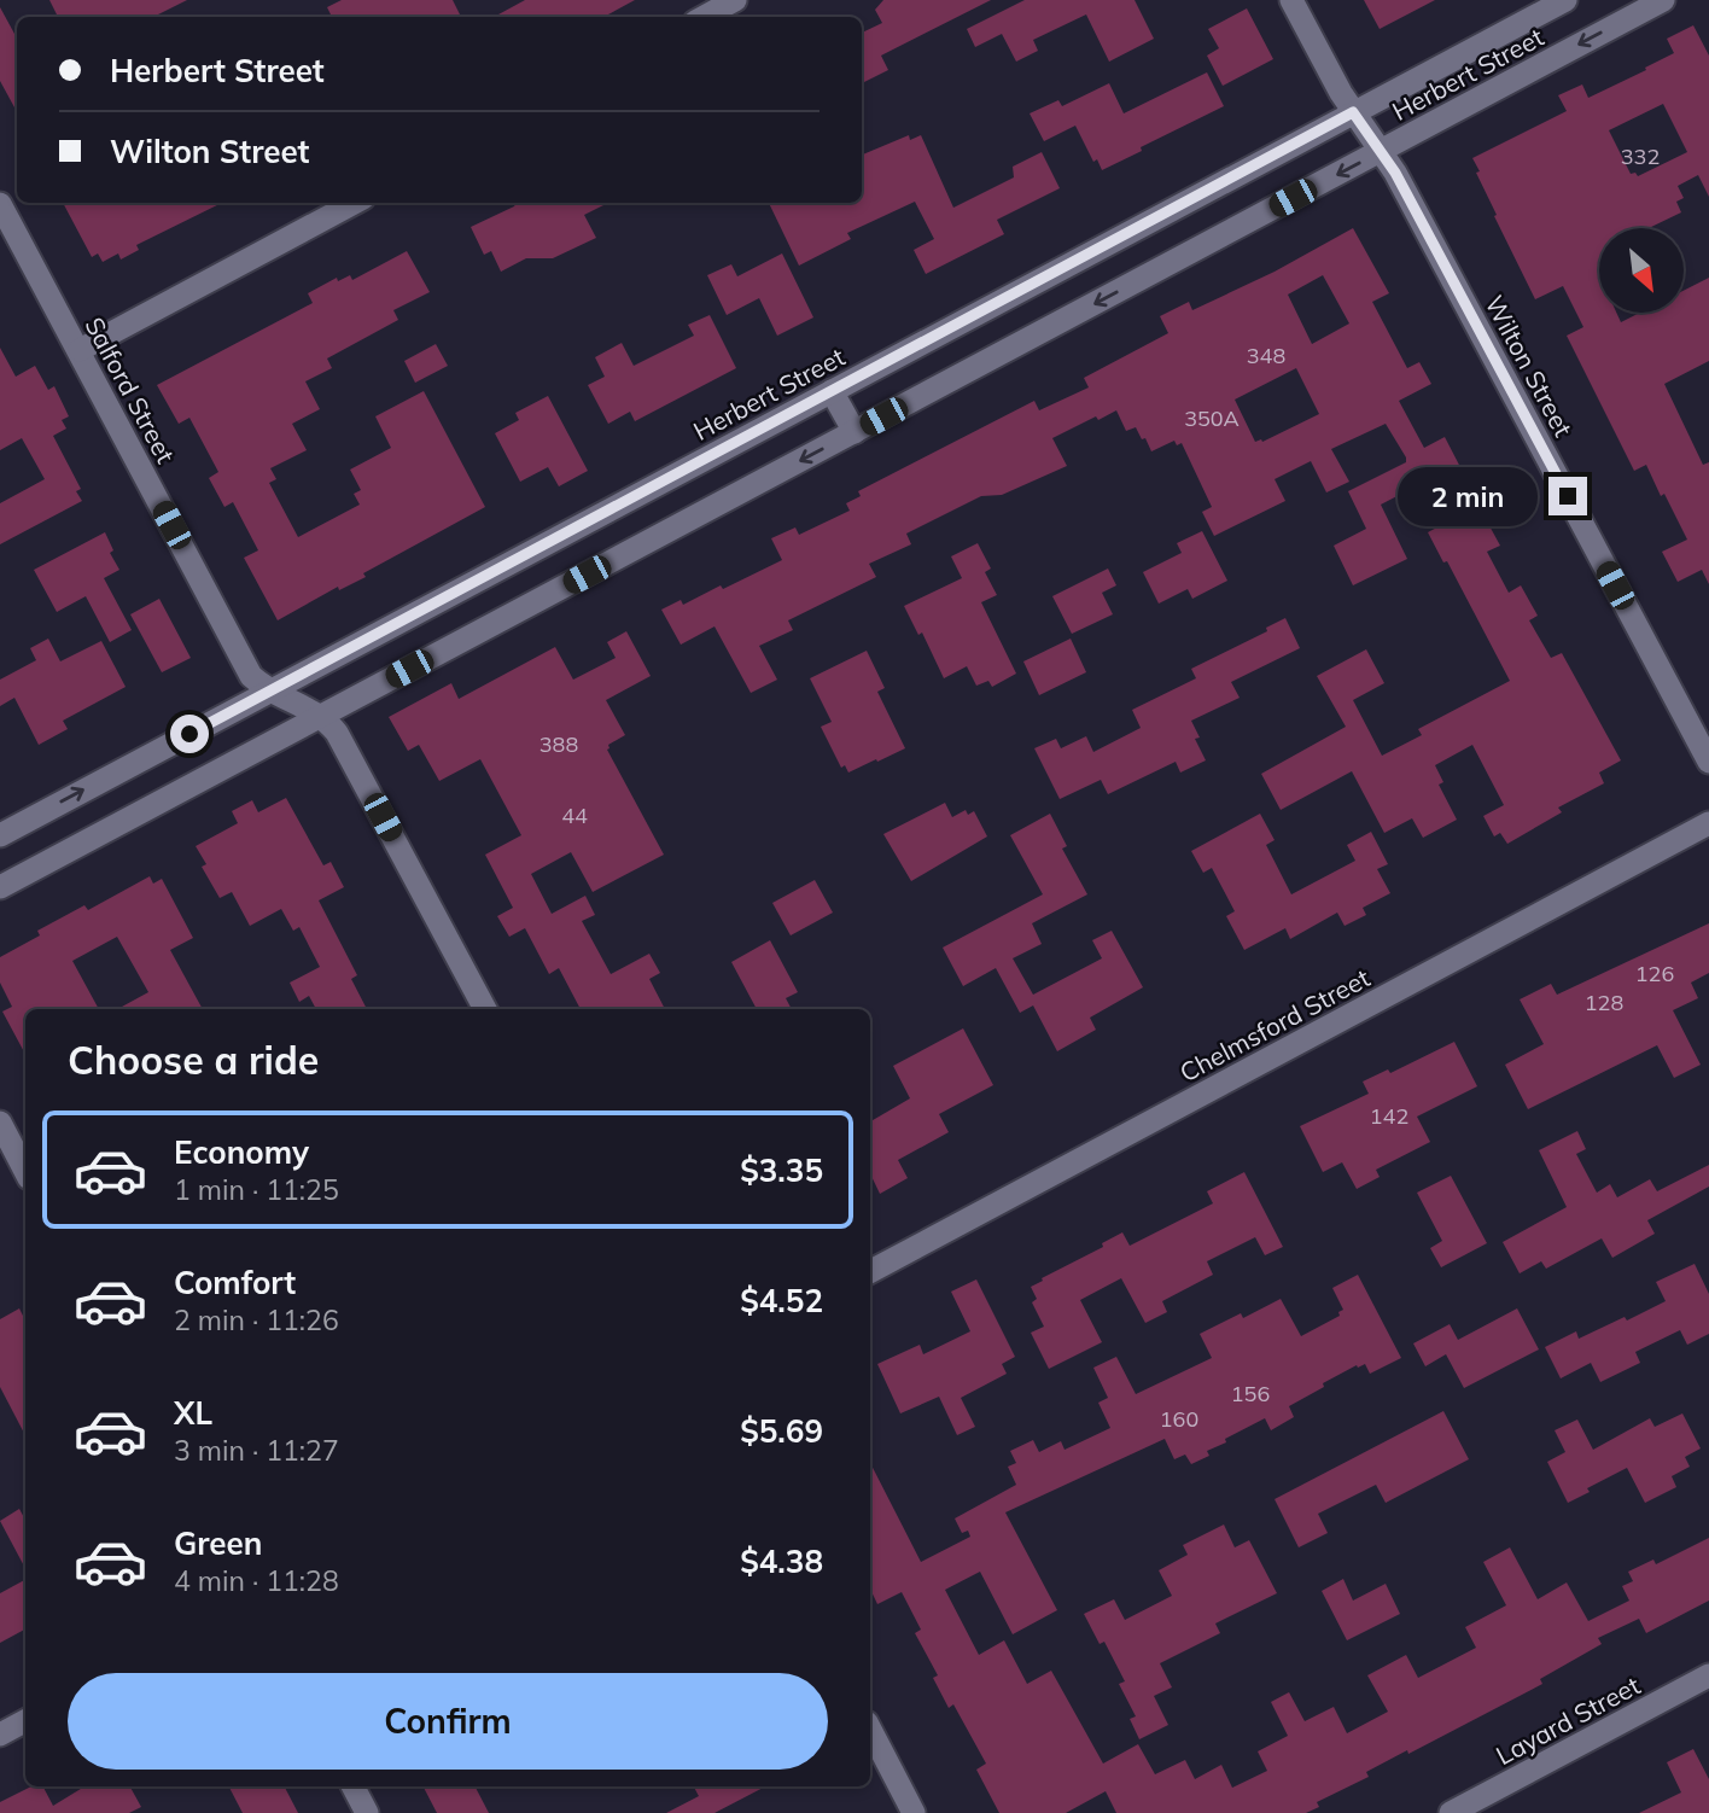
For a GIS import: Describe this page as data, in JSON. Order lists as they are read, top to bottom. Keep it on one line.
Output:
{"streets":{"street":["Herbert Street","Wilton Street","Salford Street","Chelmsford Street","Layard Street"]},"crossings":[["Herbert Street","Wilton Street"],["Herbert Street","Salford Street"]],"house_numbers":["332","348","350A","388","44","126","128","142","156","160"],"north":"bottom right","page":{"banner":["Herbert Street","Wilton Street"],"bubble":"2 min","heading":"Choose a ride","list":[{"name":"Economy","note":"1 min · 11:25","value":"$3.35"},{"name":"Comfort","note":"2 min · 11:26","value":"$4.52"},{"name":"XL","note":"3 min · 11:27","value":"$5.69"},{"name":"Green","note":"4 min · 11:28","value":"$4.38"}],"buttons":"Confirm"}}
